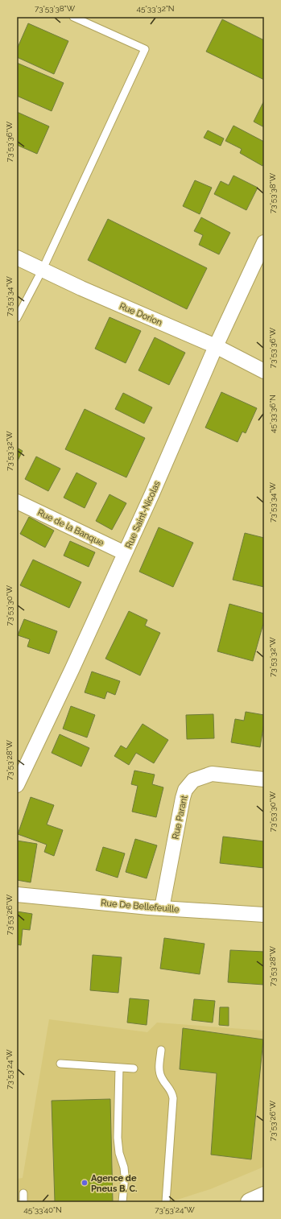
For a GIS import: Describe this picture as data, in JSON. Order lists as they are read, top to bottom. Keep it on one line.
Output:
{"streets":{"street":["Rue Dorion","Rue Saint-Nicolas","Rue de la Banque","Rue Parant","Rue De Bellefeuille"]},"crossings":[["Rue Dorion","Rue Saint-Nicolas"],["Rue Saint-Nicolas","Rue de la Banque"],["Rue Parant","Rue De Bellefeuille"]],"places":["Agence de Pneus B. C."],"coordinates":["73°53'38\"W","45°33'32\"N","73°53'36\"W","73°53'34\"W","45°33'36\"N","73°53'32\"W","73°53'30\"W","73°53'28\"W","73°53'26\"W","73°53'24\"W","45°33'40\"N"]}
